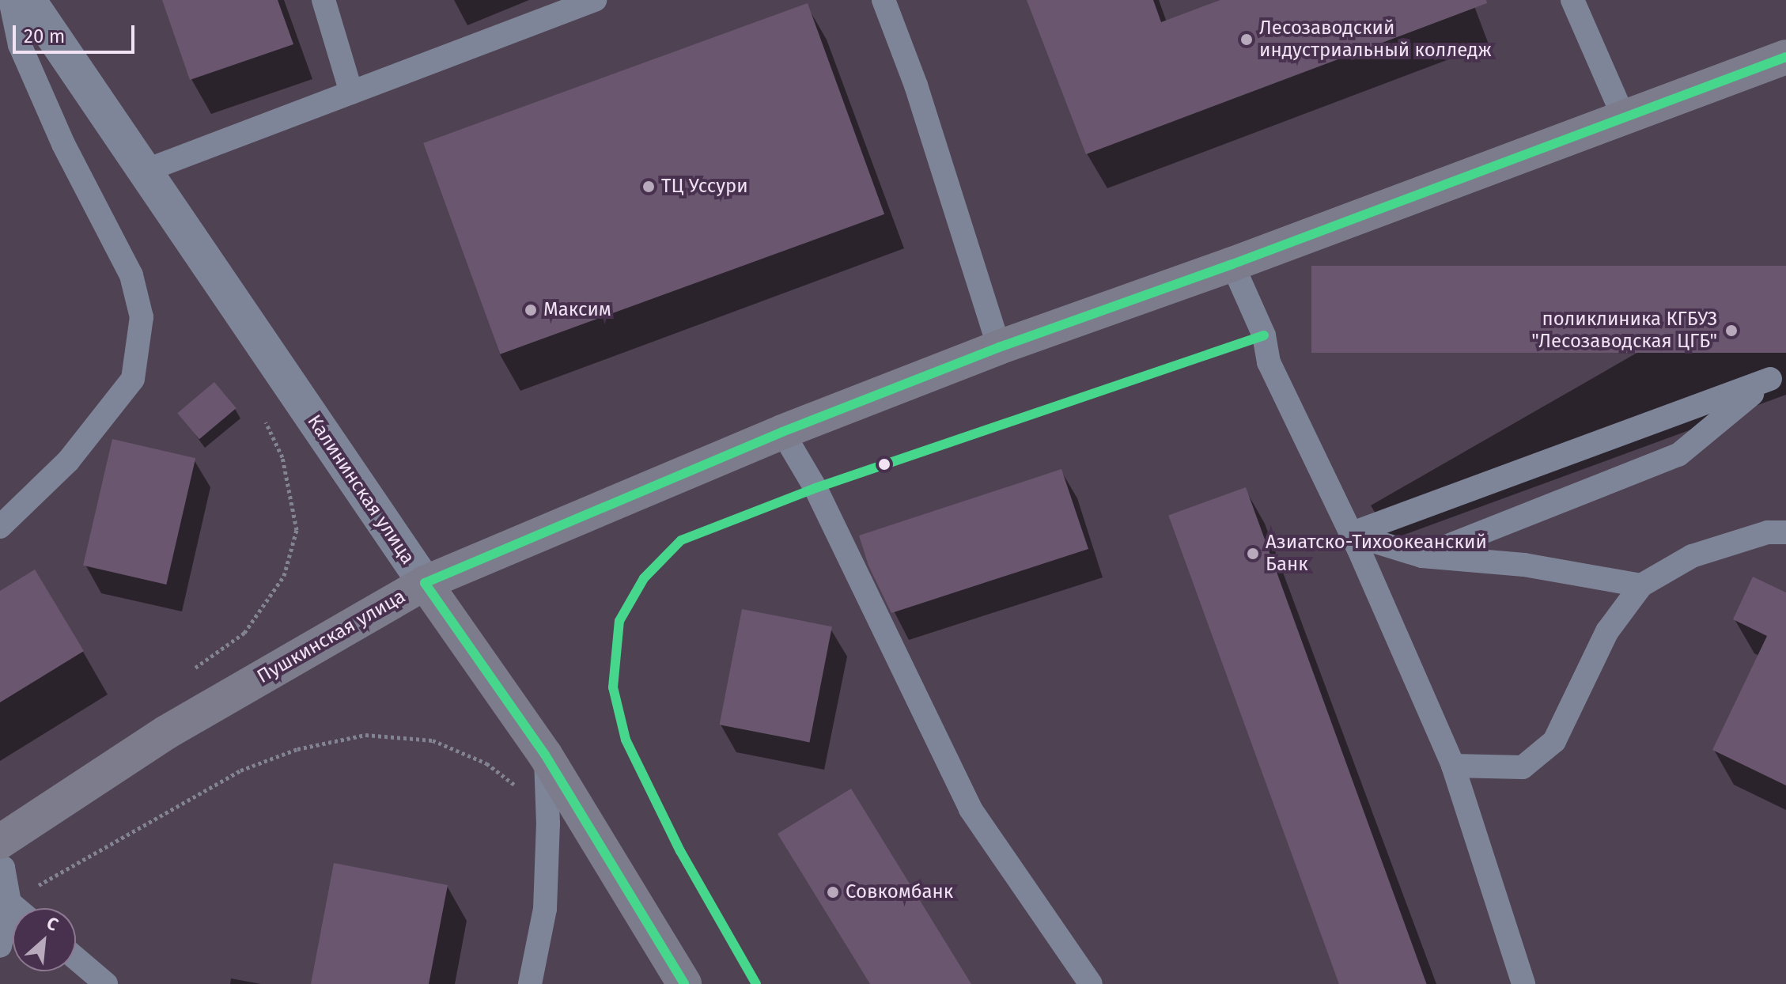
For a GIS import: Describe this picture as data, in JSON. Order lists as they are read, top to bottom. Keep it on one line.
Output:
{"streets":{"main road":["Калининская улица","Пушкинская улица"]},"crossings":[["Калининская улица","Пушкинская улица"]],"places":["Лесозаводский индустриальный колледж","ТЦ Уссури","Максим","поликлиника КГБУЗ \"Лесозаводская ЦГБ\"","Азиатско-Тихоокеанский Банк","Совкомбанк"],"scale_bar":"20 m","north":"top right"}
